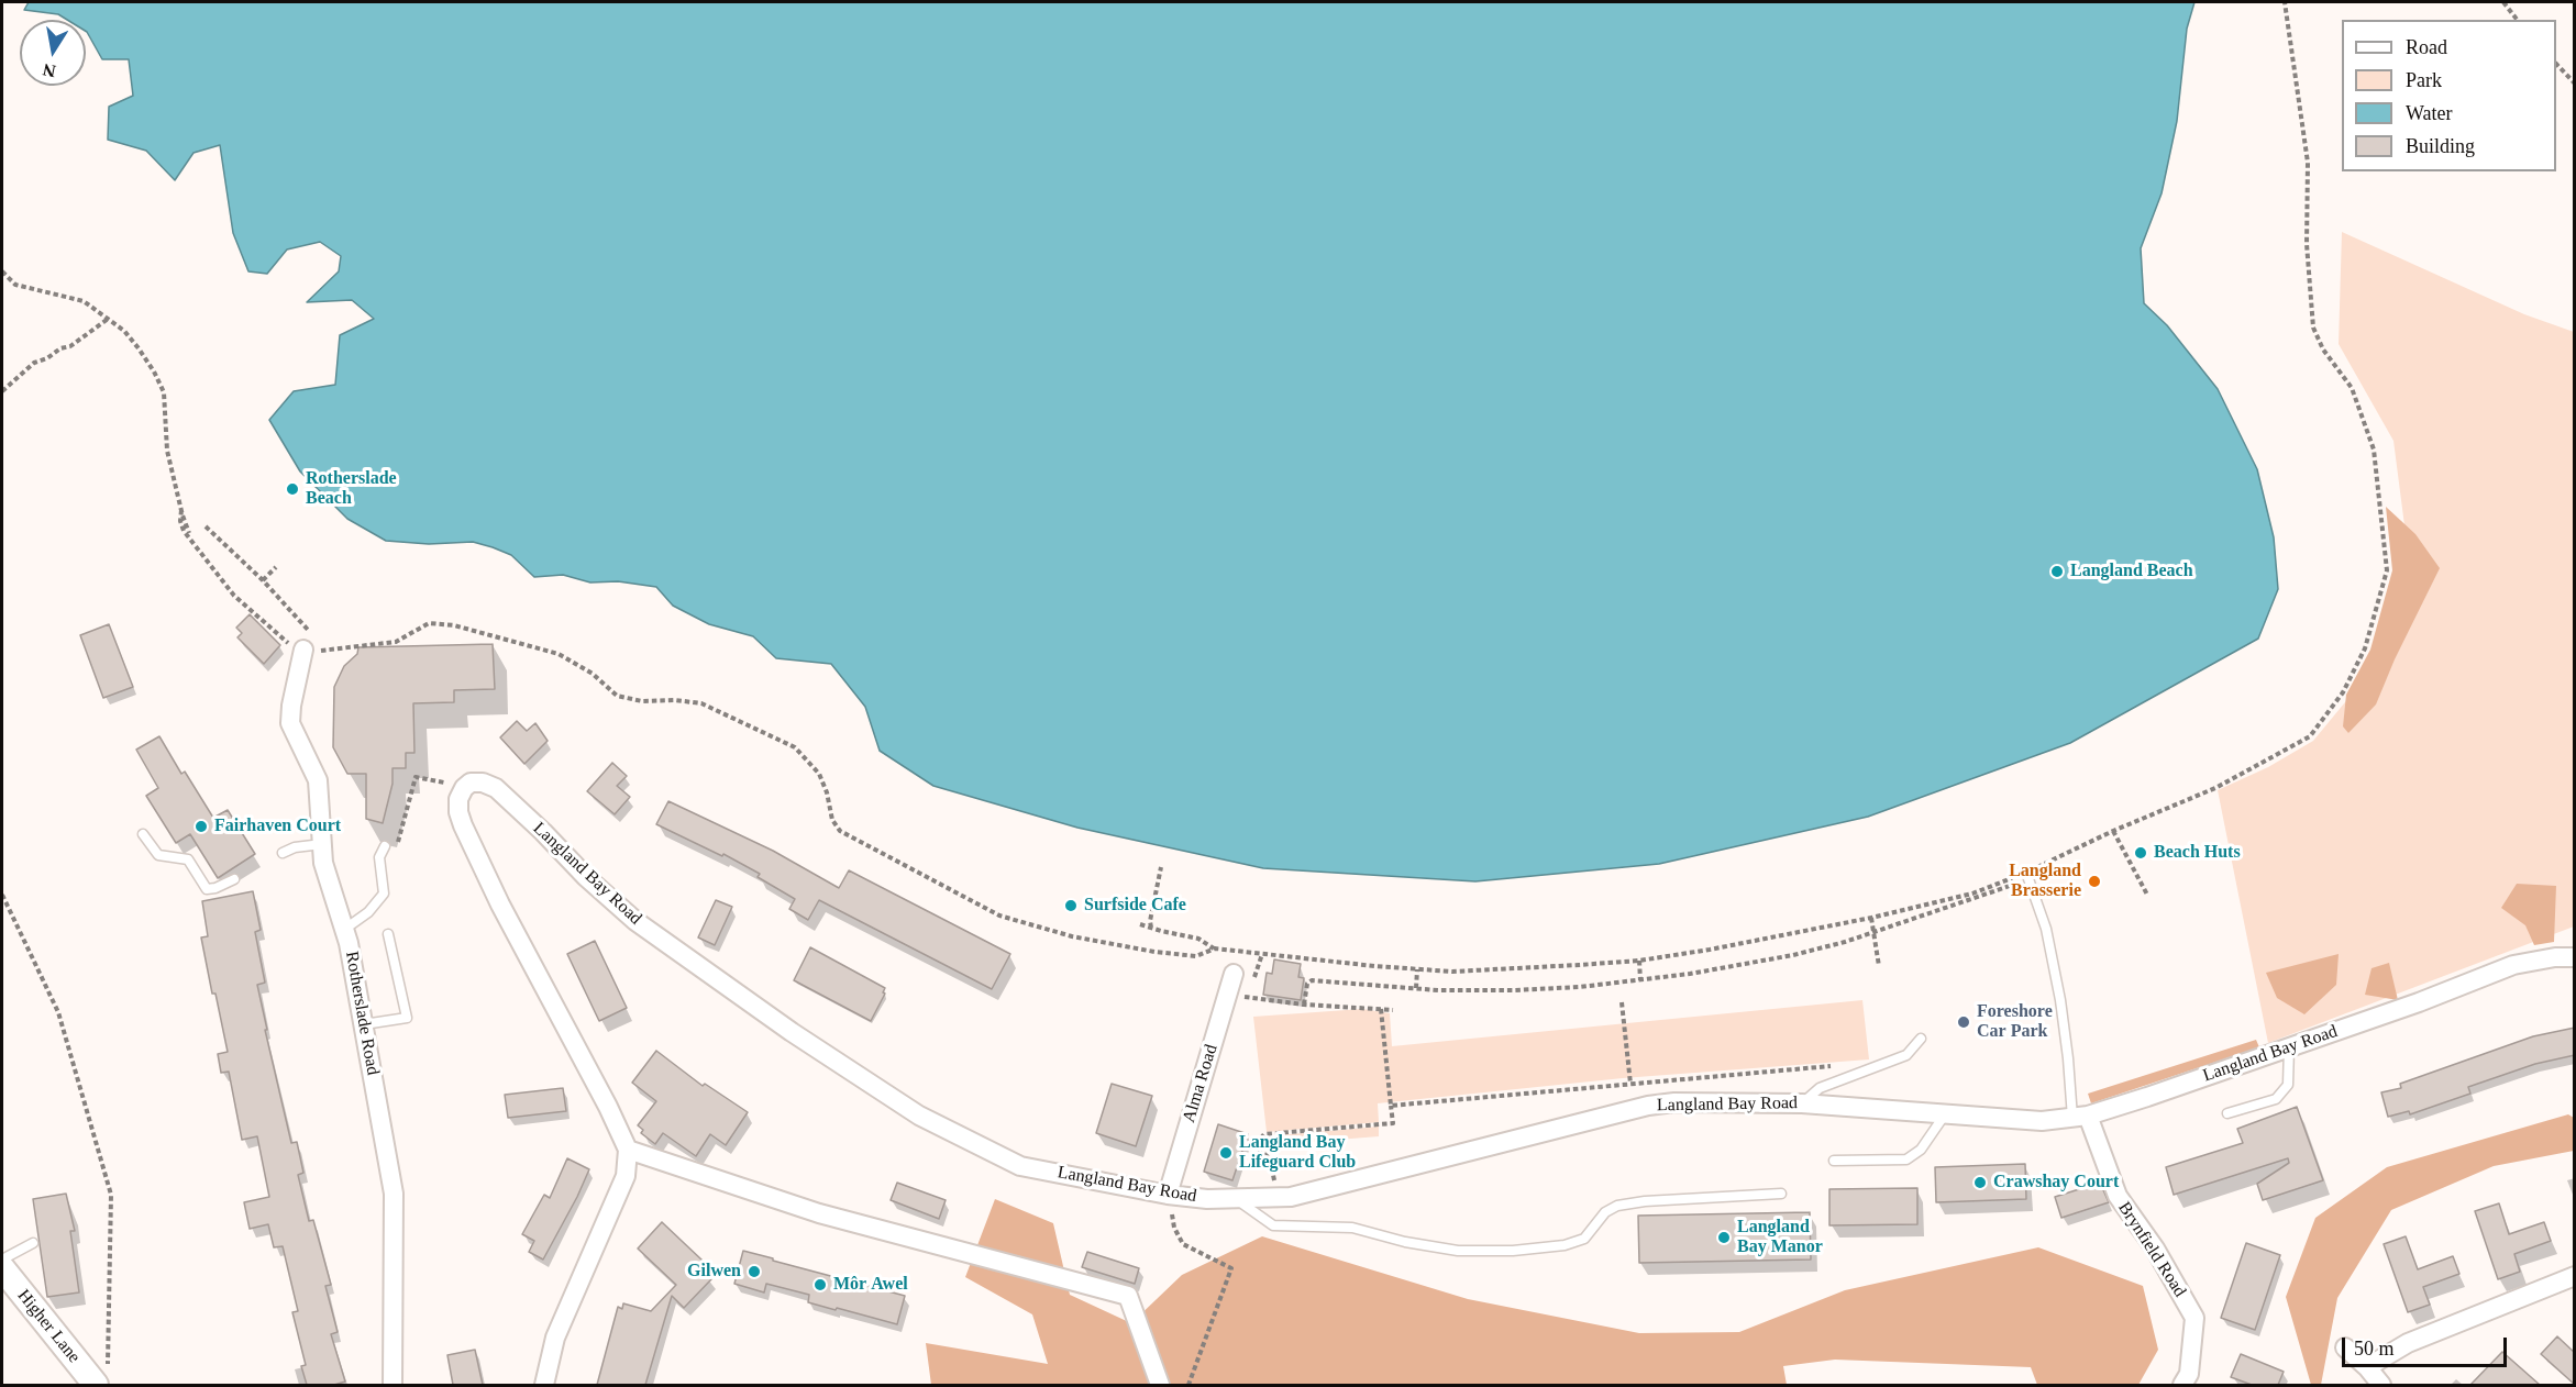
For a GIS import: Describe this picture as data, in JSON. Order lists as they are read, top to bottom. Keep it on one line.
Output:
{"streets":{"street":["Langland Bay Road","Rotherslade Road","Alma Road","Brynfield Road","Higher Lane"]},"crossings":[["Langland Bay Road","Alma Road"],["Langland Bay Road","Brynfield Road"]],"places":["Rotherslade Beach","Langland Beach","Fairhaven Court","Beach Huts","Langland Brasserie","Surfside Cafe","Foreshore Car Park","Langland Bay Lifeguard Club","Crawshay Court","Langland Bay Manor","Gilwen","Môr Awel"],"legend":["Road","Park","Water","Building"],"scale_bar":"50 m","north":"bottom"}
